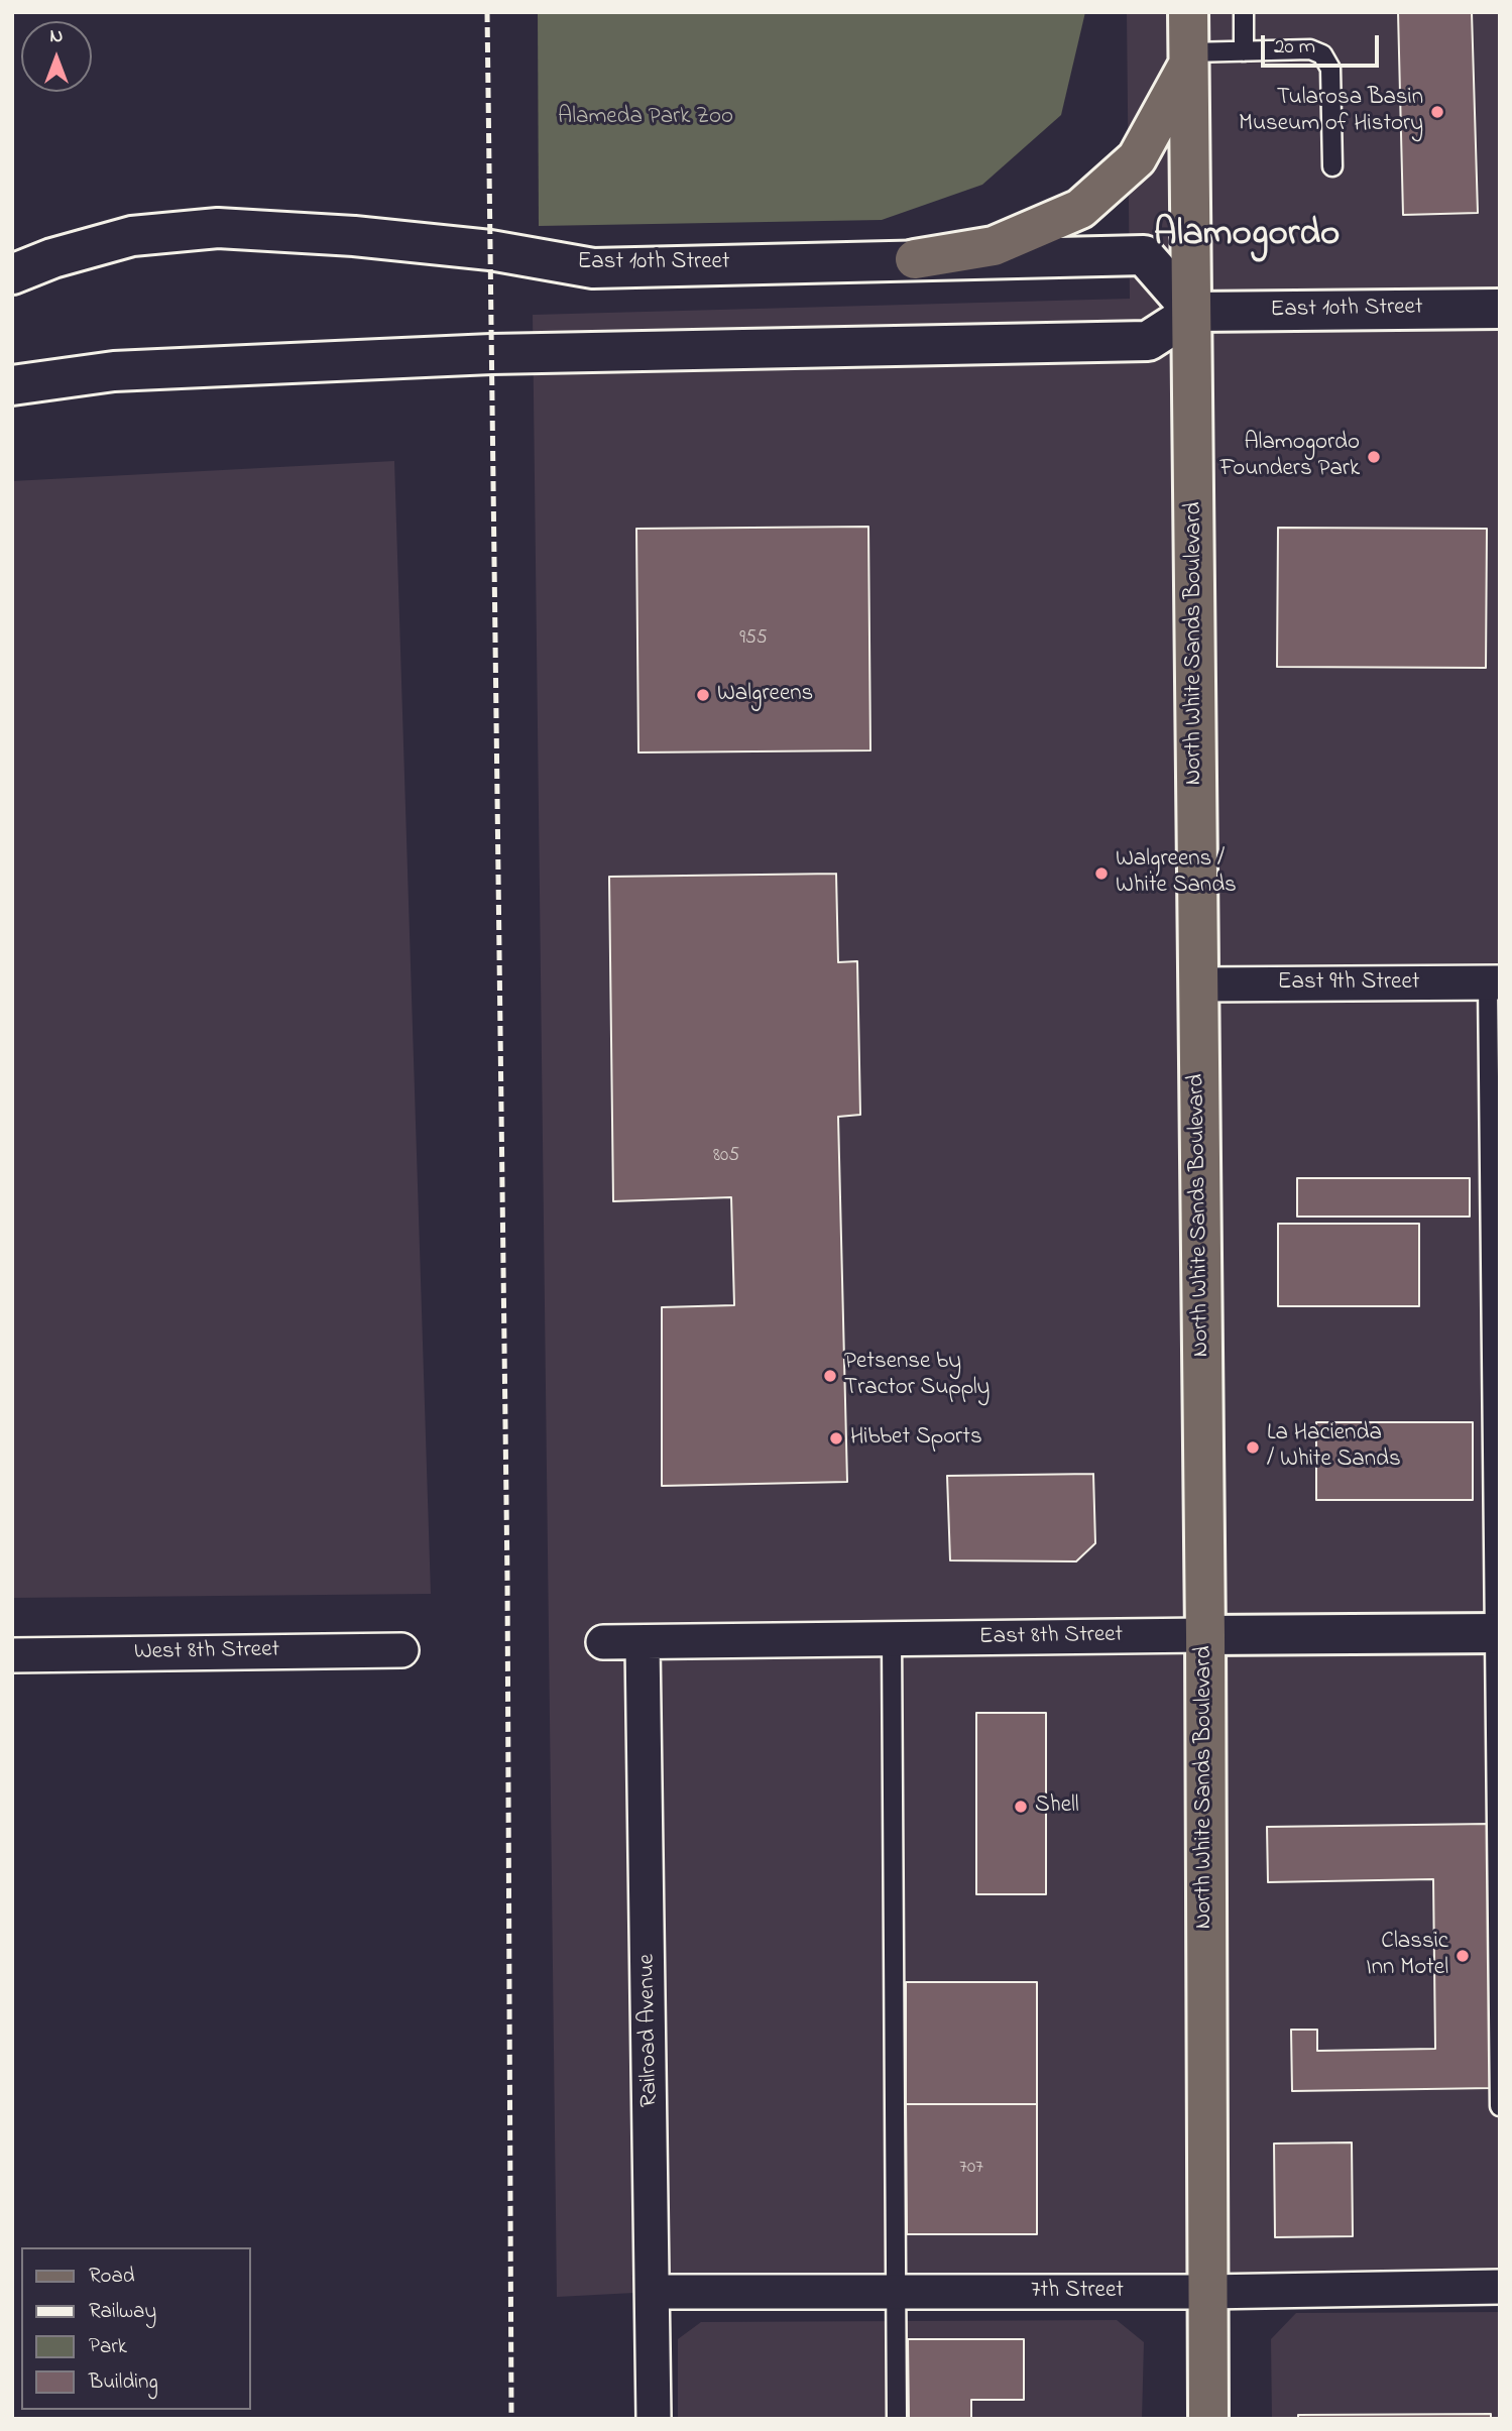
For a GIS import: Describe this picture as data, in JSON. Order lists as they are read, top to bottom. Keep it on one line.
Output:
{"streets":{"main road":["East 10th Street","North White Sands Boulevard","East 8th Street"],"street":["East 9th Street","West 8th Street","Railroad Avenue","7th Street"]},"crossings":[["East 10th Street","North White Sands Boulevard"],["North White Sands Boulevard","East 9th Street"],["North White Sands Boulevard","East 8th Street"],["North White Sands Boulevard","7th Street"],["East 8th Street","Railroad Avenue"],["Railroad Avenue","7th Street"]],"districts":["Alamogordo"],"parks":["Alameda Park Zoo"],"places":["Tularosa Basin Museum of History","Alamogordo Founders Park","Walgreens","Walgreens / White Sands","Petsense by Tractor Supply","Hibbet Sports","La Hacienda / White Sands","Shell","Classic Inn Motel"],"house_numbers":["955","805","707"],"legend":["Road","Railway","Park","Building"],"scale_bar":"20 m","north":"top"}
